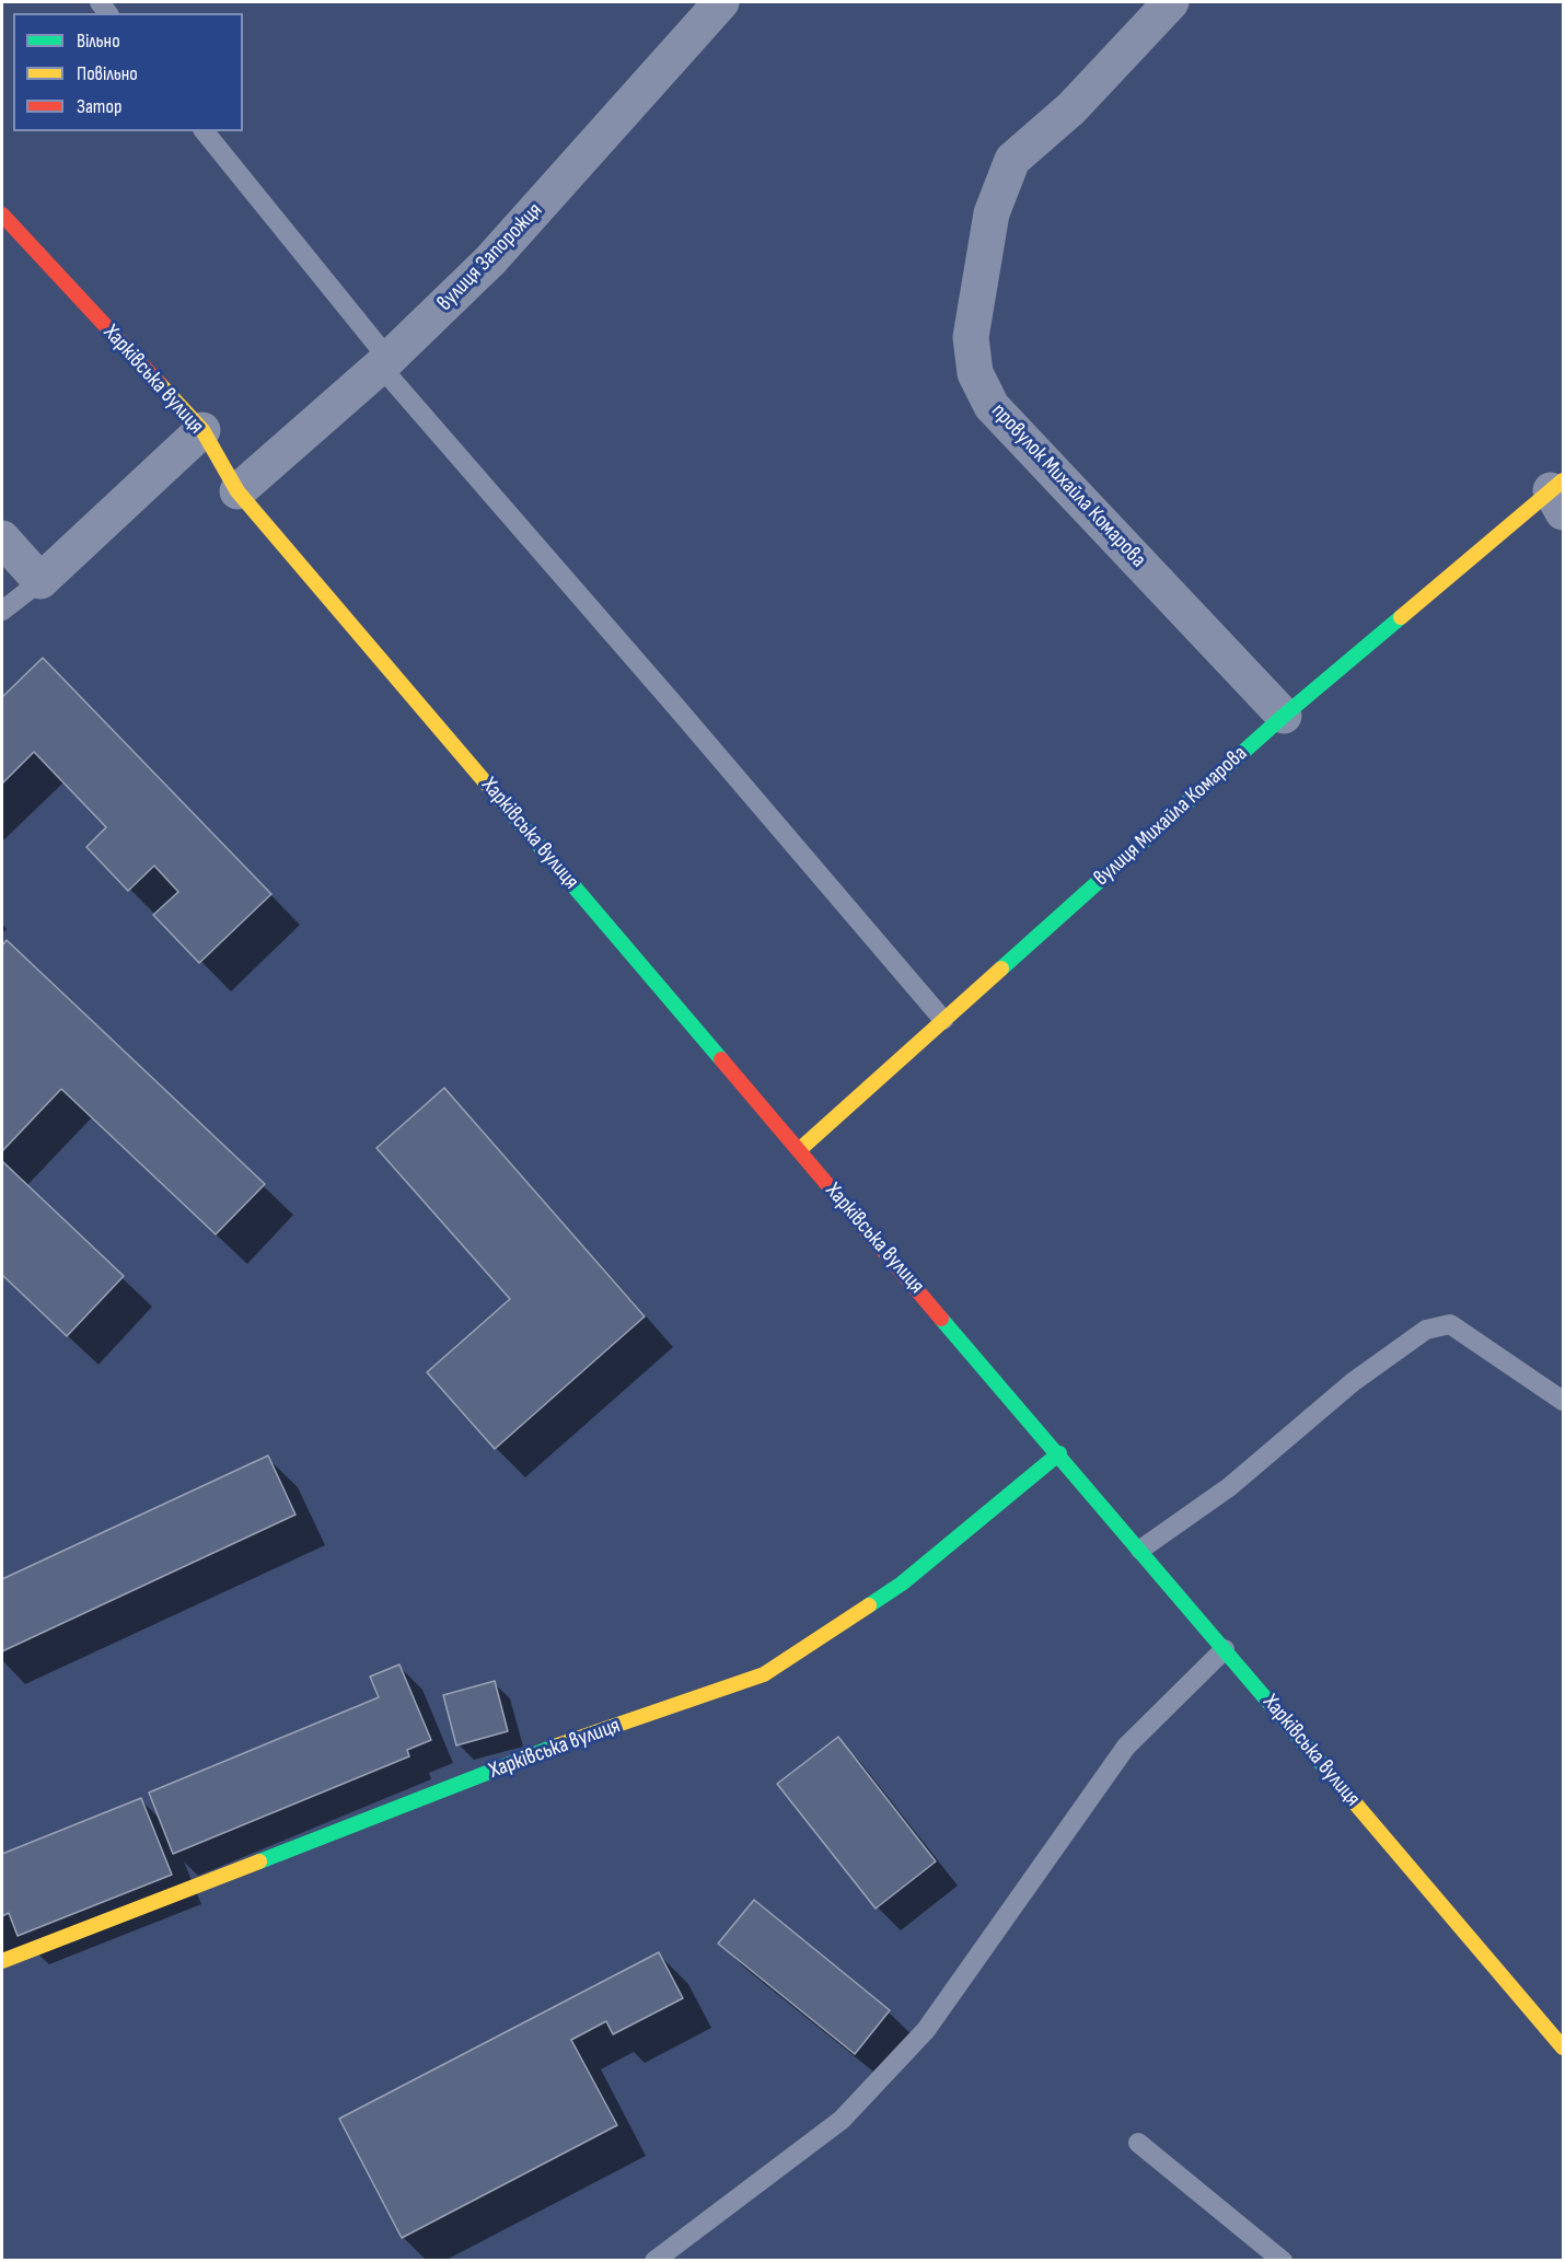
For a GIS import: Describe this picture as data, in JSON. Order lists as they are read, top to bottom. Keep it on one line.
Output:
{"streets":{"main road":["Харківська вулиця","вулиця Михайла Комарова"],"street":["вулиця Запорожця","провулок Михайла Комарова"]},"crossings":[["вулиця Запорожця","Харківська вулиця"],["Харківська вулиця","вулиця Михайла Комарова"],["провулок Михайла Комарова","вулиця Михайла Комарова"]],"legend":["Вільно","Повільно","Затор"]}
